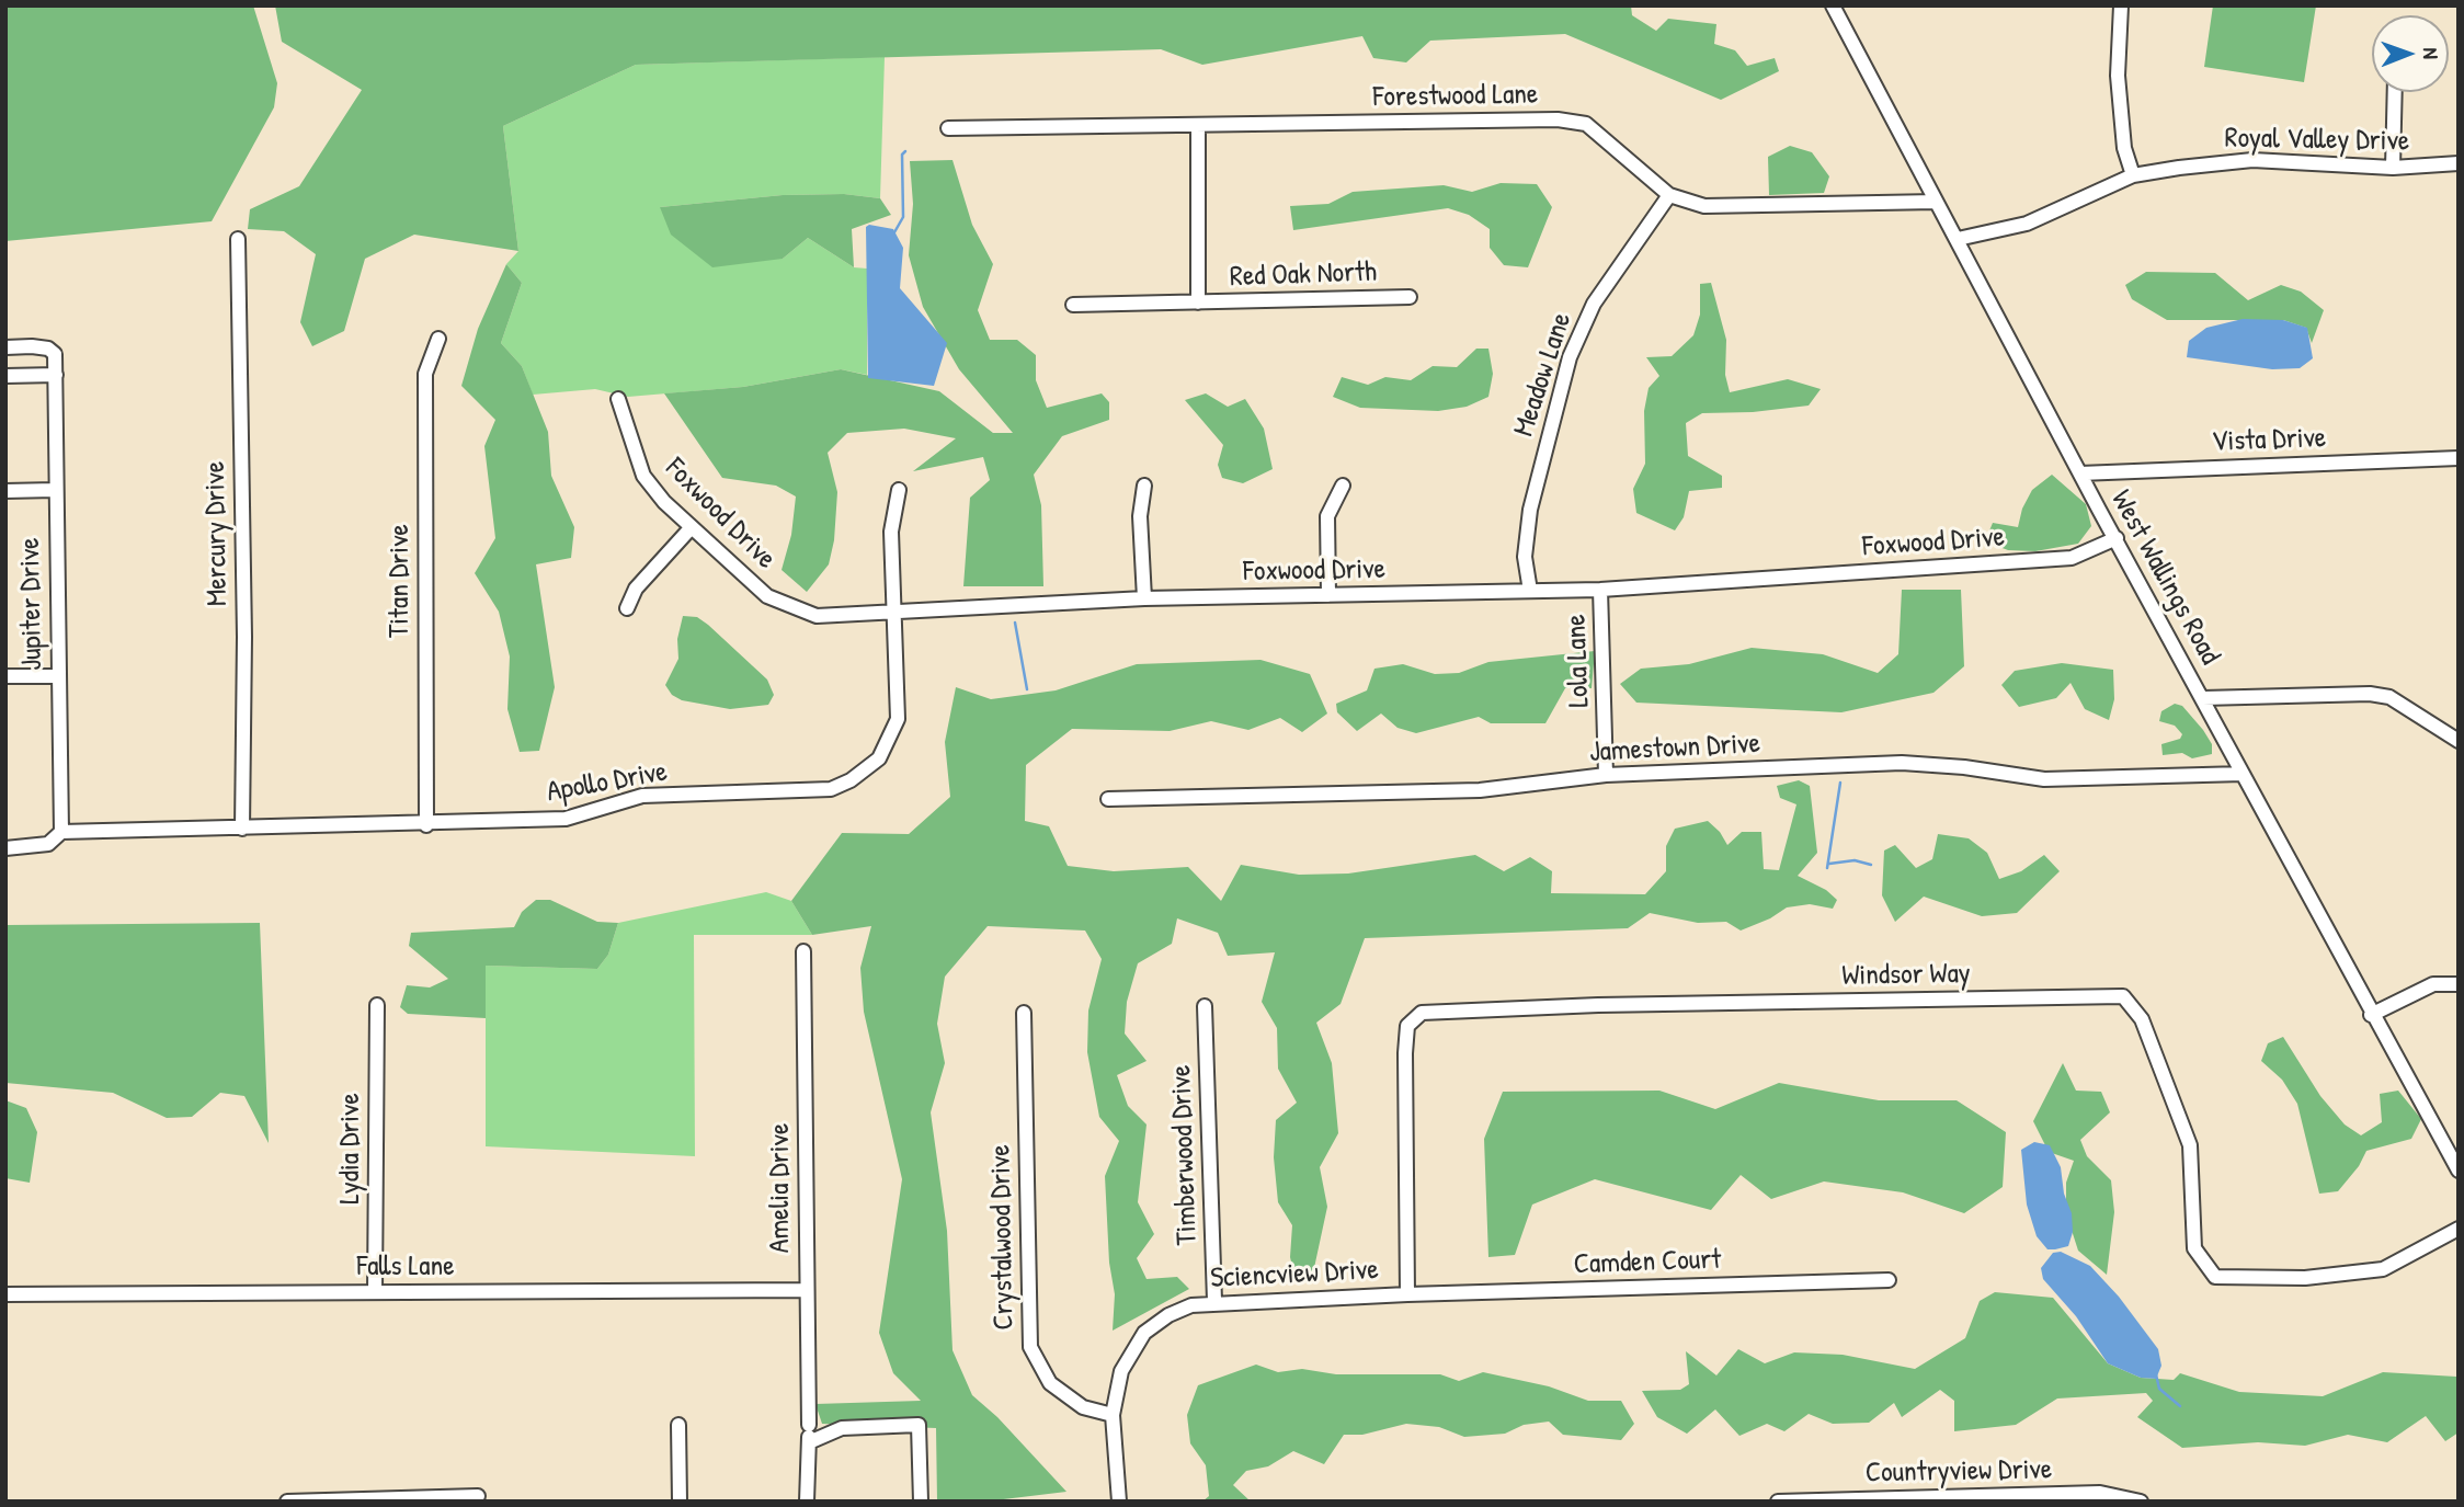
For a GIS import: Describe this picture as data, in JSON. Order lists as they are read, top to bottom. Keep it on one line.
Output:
{"streets":{"street":["Forestwood Lane","Royal Valley Drive","Red Oak North","Meadow Lane","Vista Drive","Foxwood Drive","Mercury Drive","West Wallings Road","Titan Drive","Jupiter Drive","Lola Lane","Jamestown Drive","Apollo Drive","Windsor Way","Lydia Drive","Timberwood Drive","Amelia Drive","Crystalwood Drive","Camden Court","Falls Lane","Sciencview Drive","Countryview Drive"]},"crossings":[["Forestwood Lane","Meadow Lane"],["Forestwood Lane","West Wallings Road"],["Royal Valley Drive","West Wallings Road"],["Meadow Lane","Foxwood Drive"],["Vista Drive","West Wallings Road"],["Foxwood Drive","West Wallings Road"],["Foxwood Drive","Lola Lane"],["Foxwood Drive","Apollo Drive"],["Mercury Drive","Apollo Drive"],["West Wallings Road","Jamestown Drive"],["Titan Drive","Apollo Drive"],["Jupiter Drive","Apollo Drive"],["Lola Lane","Jamestown Drive"],["Windsor Way","Camden Court"],["Windsor Way","Sciencview Drive"],["Lydia Drive","Falls Lane"],["Timberwood Drive","Sciencview Drive"],["Amelia Drive","Falls Lane"],["Crystalwood Drive","Sciencview Drive"],["Camden Court","Sciencview Drive"]],"north":"right"}
